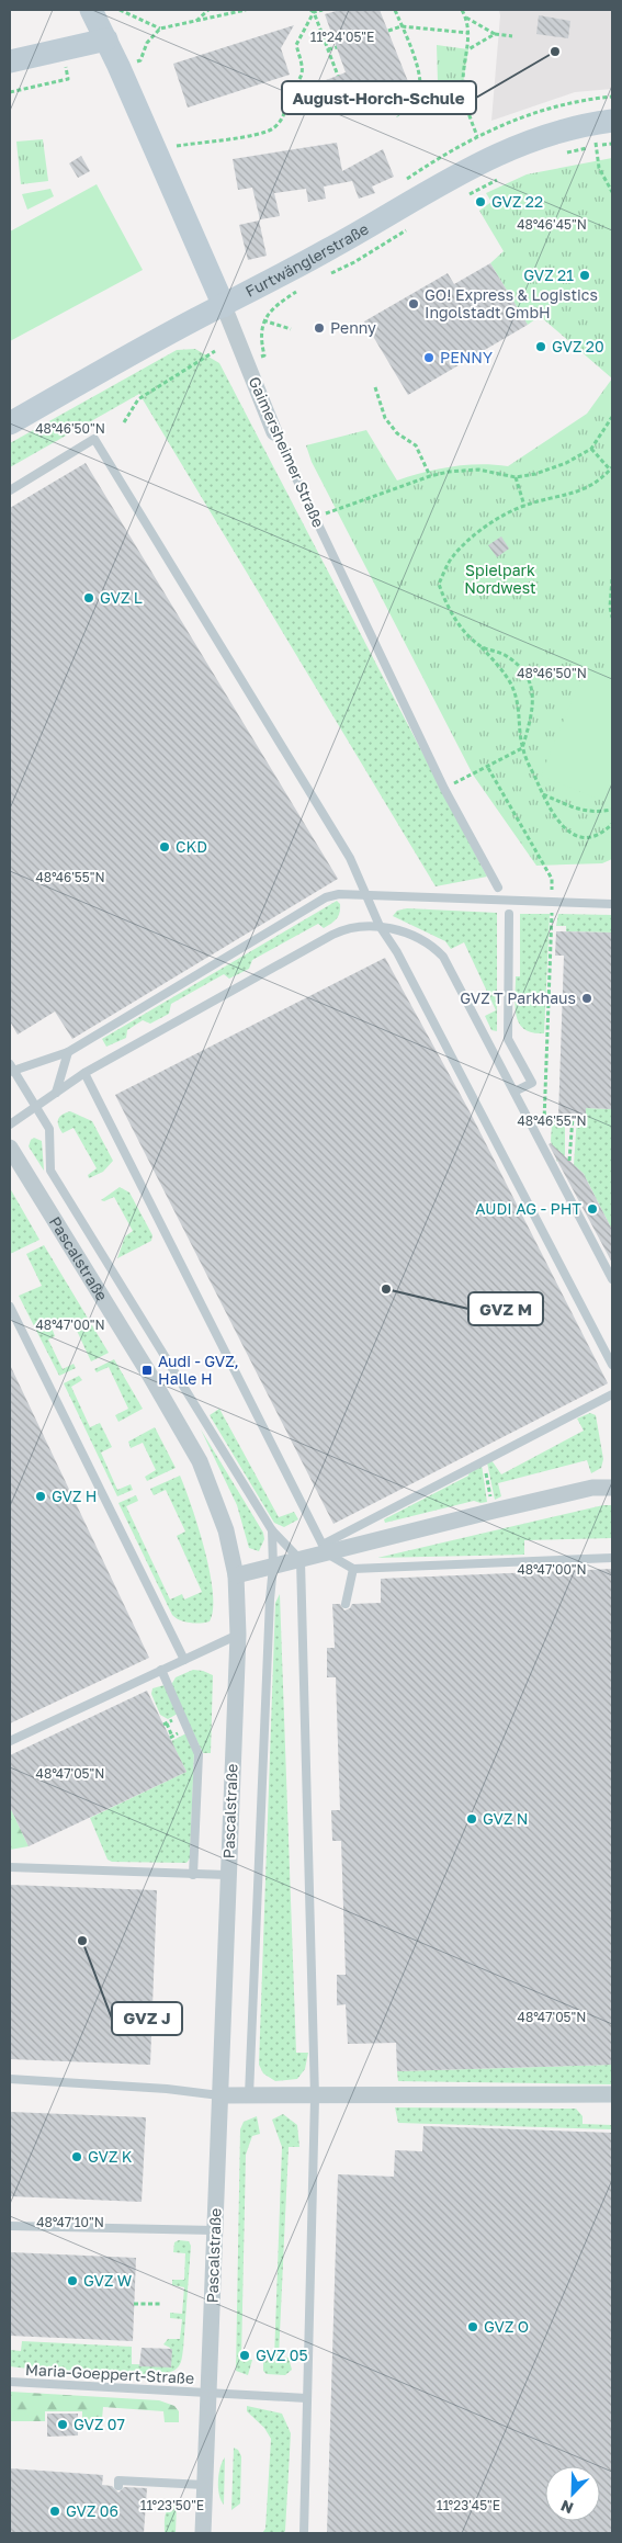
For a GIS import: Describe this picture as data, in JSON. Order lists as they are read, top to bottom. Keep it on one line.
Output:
{"streets":{"street":["Furtwänglerstraße","Gaimersheimer Straße","Pascalstraße"],"lane":["Maria-Goeppert-Straße"]},"crossings":[["Furtwänglerstraße","Gaimersheimer Straße"],["Pascalstraße","Maria-Goeppert-Straße"]],"parks":["Spielpark Nordwest"],"places":{"other":["August-Horch-Schule","GVZ 22","GVZ 21","GO! Express & Logistics Ingolstadt GmbH","Penny","GVZ 20","PENNY","GVZ L","CKD","GVZ T Parkhaus","AUDI AG - PHT","GVZ M","GVZ H","GVZ N","GVZ J","GVZ K","GVZ W","GVZ O","GVZ 05","GVZ 07","GVZ 06"],"transit":["Audi - GVZ, Halle H"]},"north":"bottom left","coordinates":["11°24'05\"E","48°46'45\"N","48°46'50\"N","48°46'55\"N","48°47'00\"N","48°47'05\"N","48°47'10\"N","11°23'50\"E","11°23'45\"E"]}
